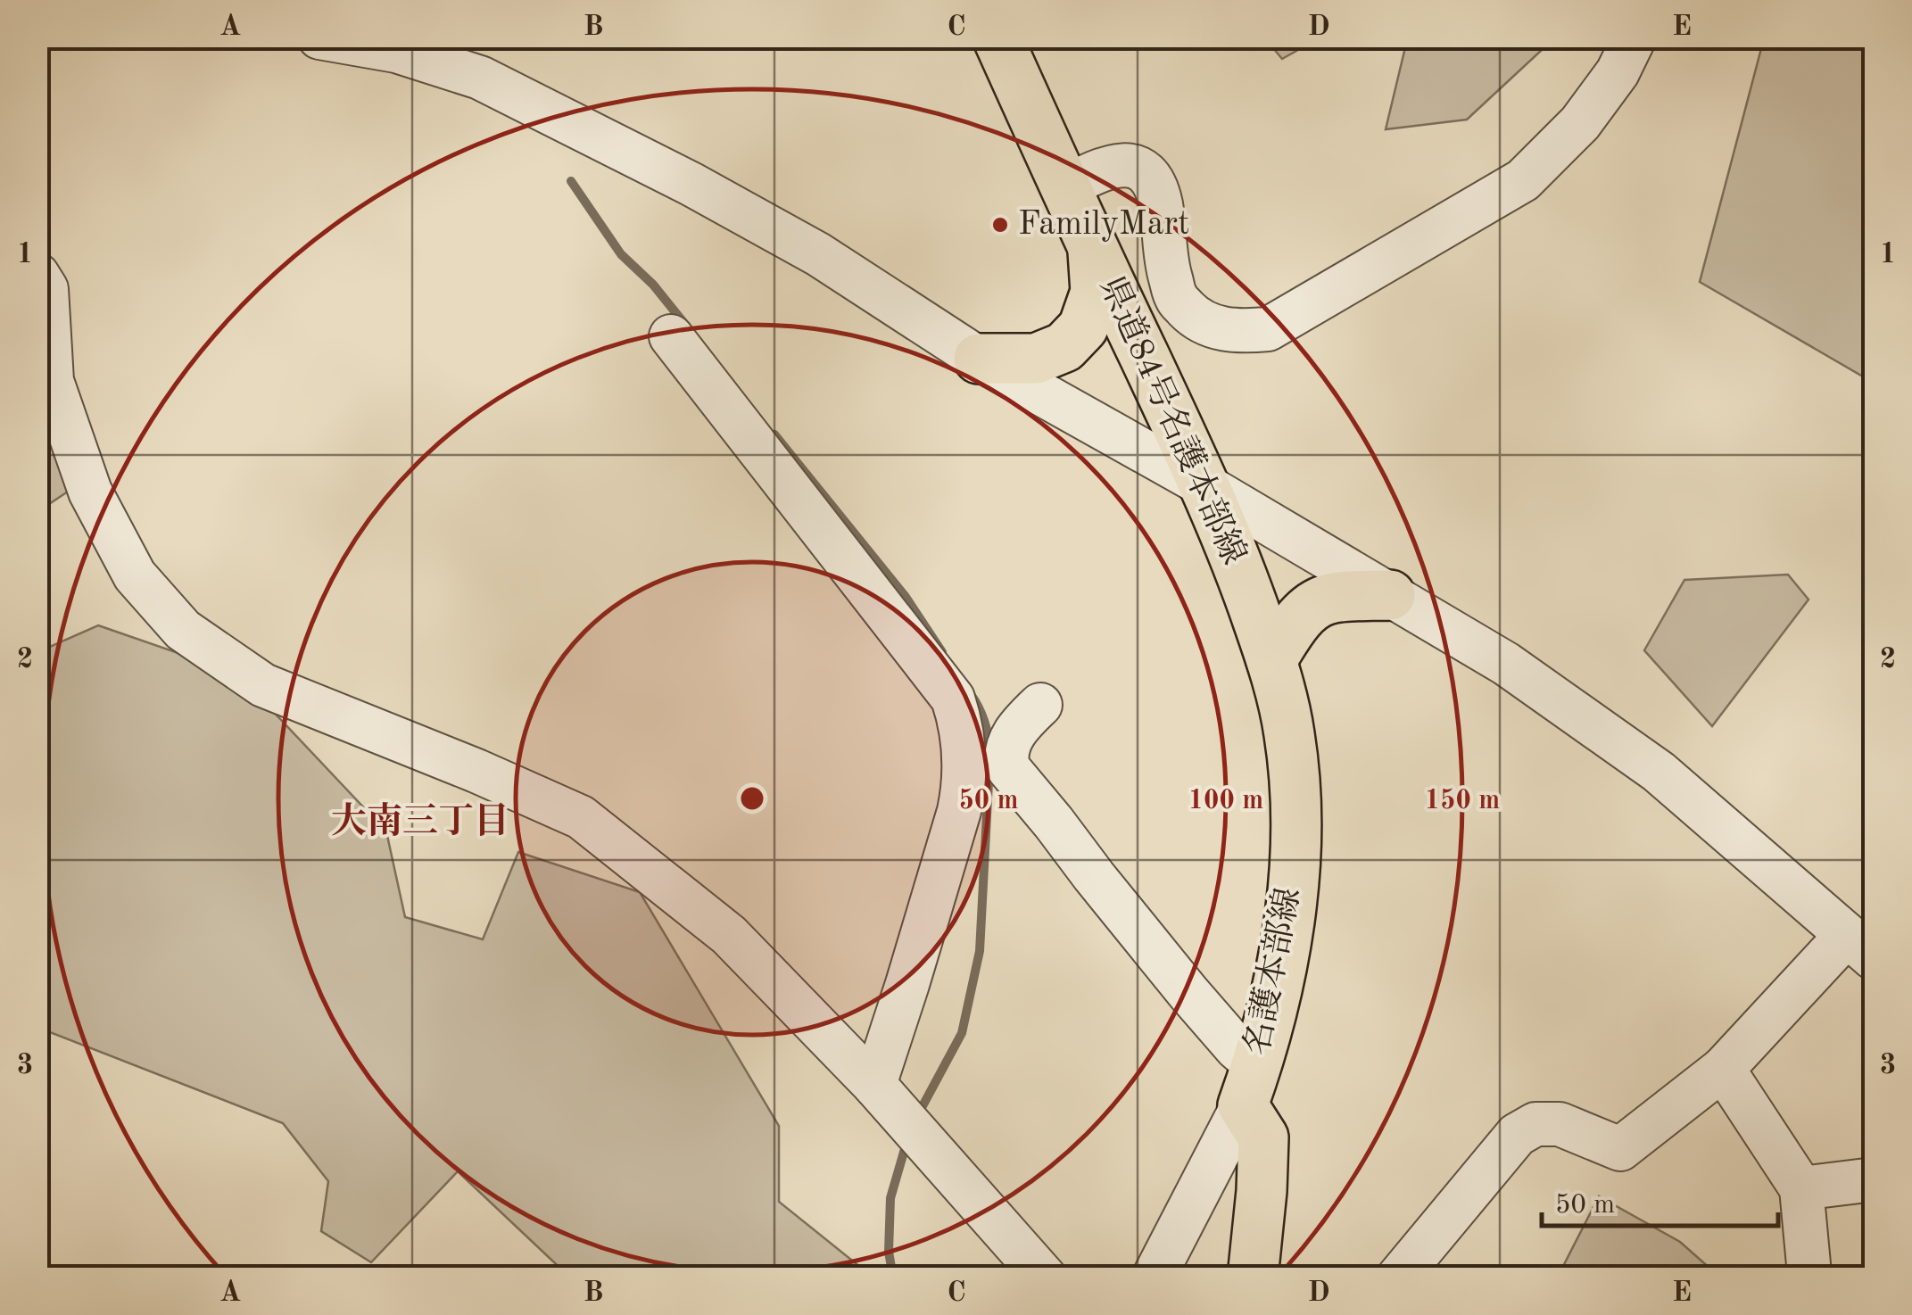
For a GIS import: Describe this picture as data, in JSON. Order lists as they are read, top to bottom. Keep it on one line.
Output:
{"streets":{"main road":["県道84号名護本部線","名護本部線"]},"crossings":[["県道84号名護本部線","名護本部線"]],"districts":["大南三丁目"],"places":["FamilyMart"],"scale_bar":"50 m","grid":{"columns":["A","B","C","D","E"],"rows":["1","2","3"]},"rings":["50 m","100 m","150 m"]}
